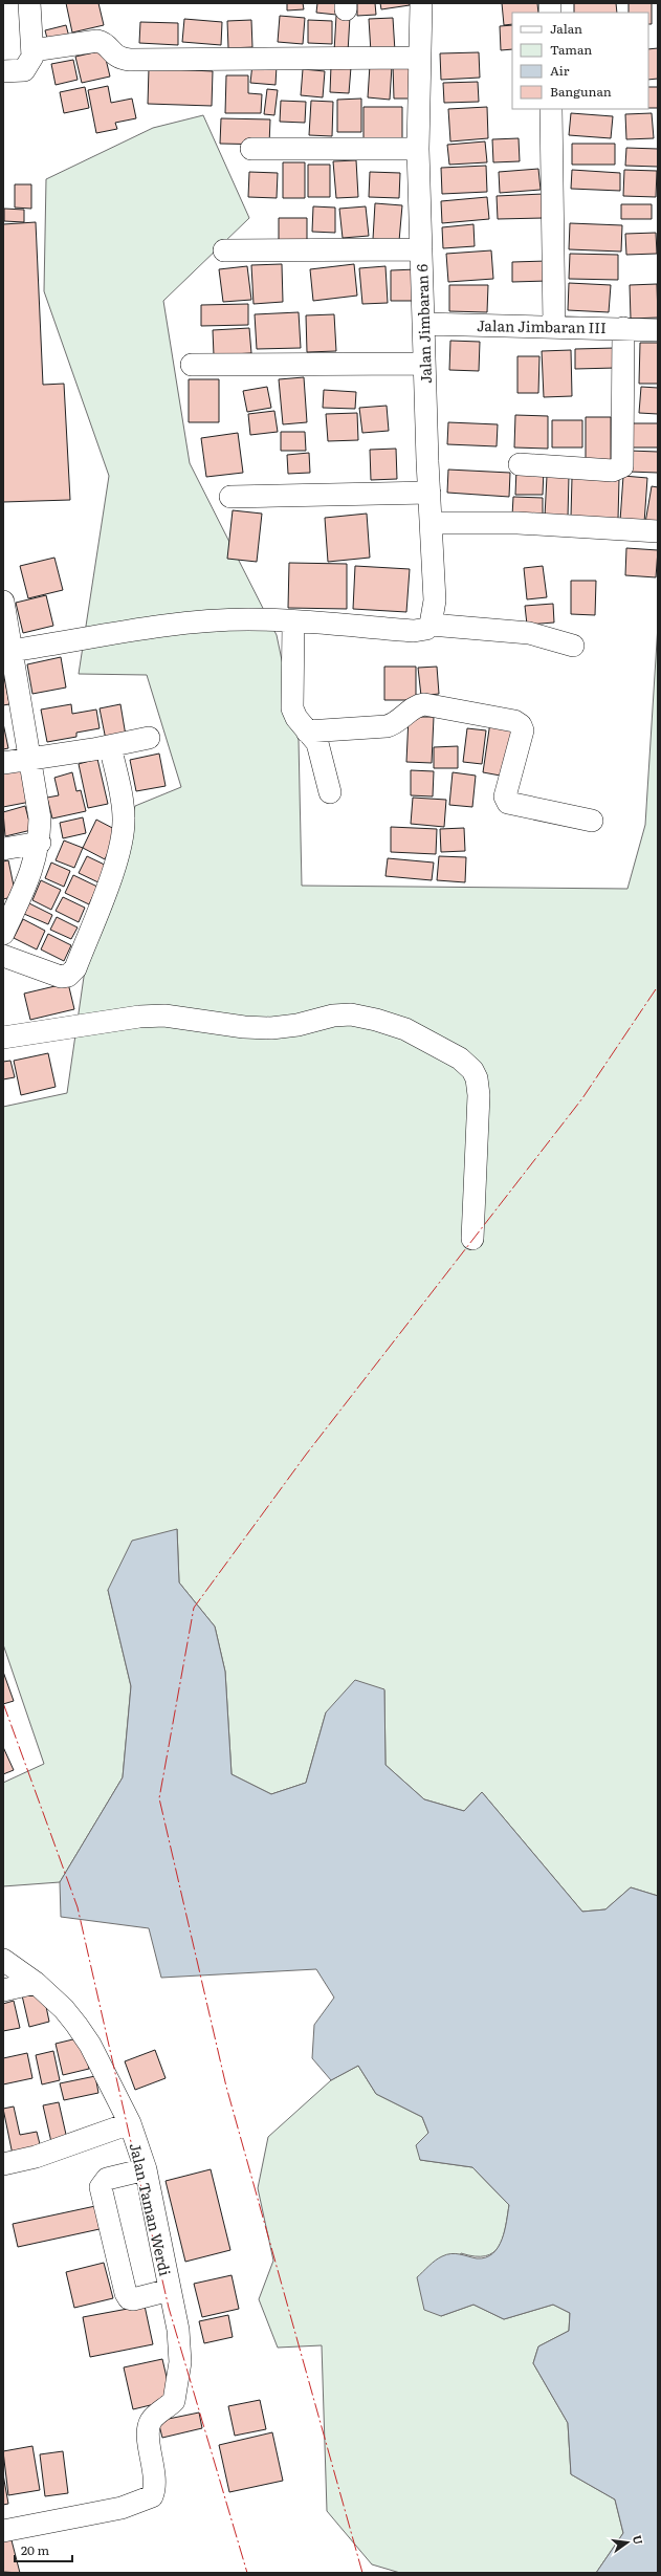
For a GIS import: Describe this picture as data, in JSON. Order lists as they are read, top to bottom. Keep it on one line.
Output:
{"streets":{"street":["Jalan Jimbaran 6","Jalan Jimbaran III","Jalan Taman Werdi"]},"crossings":[["Jalan Jimbaran 6","Jalan Jimbaran III"]],"legend":["Jalan","Taman","Air","Bangunan"],"scale_bar":"20 m","north":"right"}
